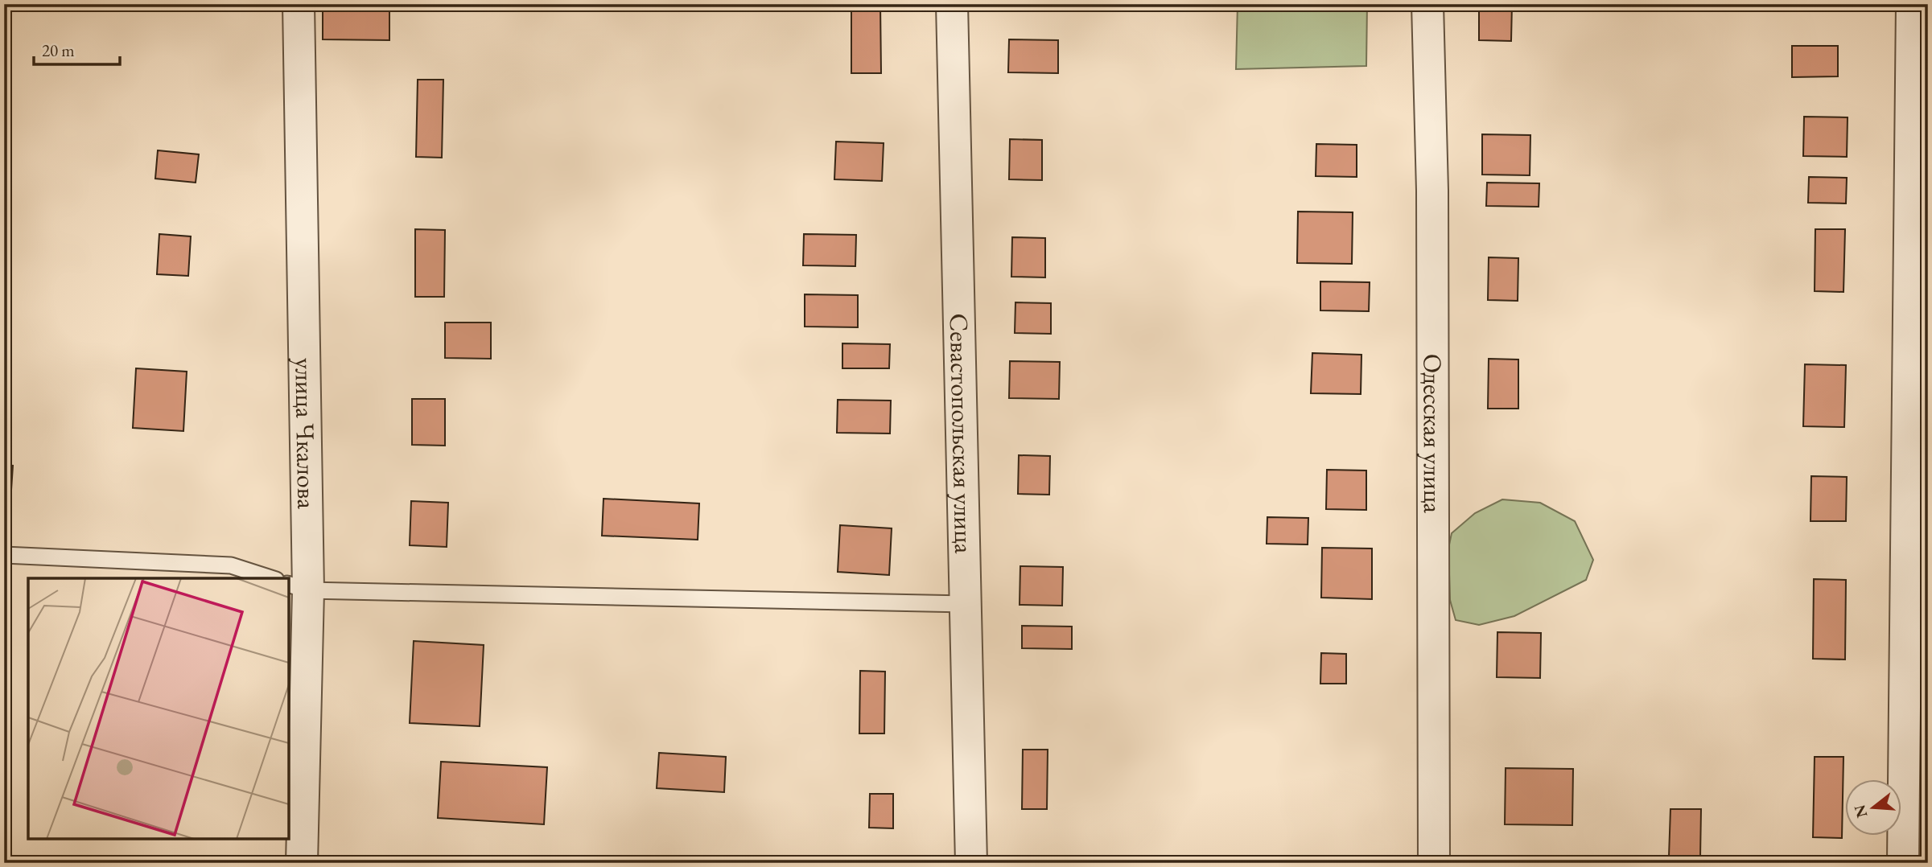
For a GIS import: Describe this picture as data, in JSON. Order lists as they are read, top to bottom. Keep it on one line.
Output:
{"streets":{"street":["улица Чкалова","Севастопольская улица","Одесская улица"]},"scale_bar":"20 m","north":"left"}
